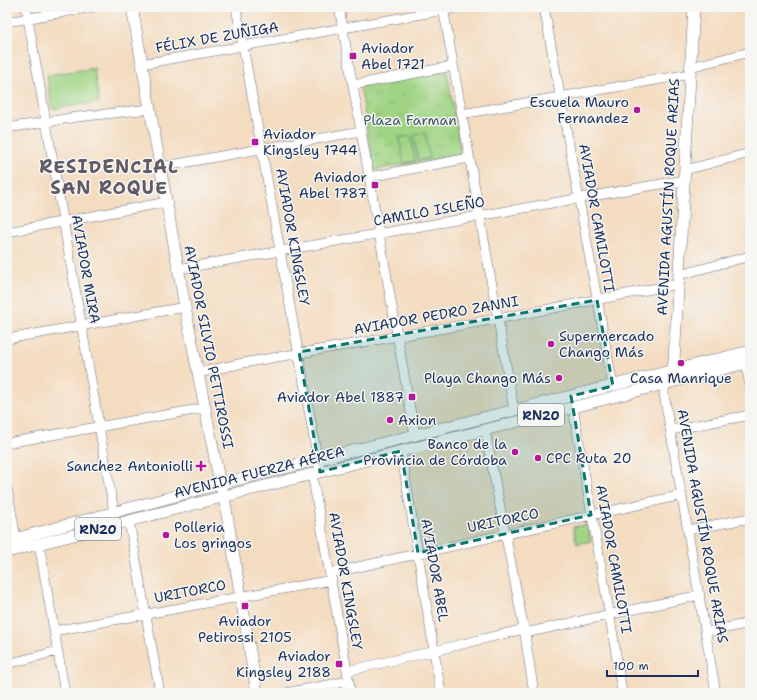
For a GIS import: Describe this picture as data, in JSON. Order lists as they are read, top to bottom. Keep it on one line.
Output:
{"streets":{"main road":["AVENIDA AGUSTÍN ROQUE ARIAS","AVIADOR SILVIO PETTIROSSI","RN20","AVENIDA FUERZA AÉREA"],"street":["FÉLIX DE ZUÑIGA","CAMILO ISLEÑO","AVIADOR CAMILOTTI","AVIADOR KINGSLEY","AVIADOR MIRA","AVIADOR PEDRO ZANNI","URITORCO","AVIADOR ABEL"]},"crossings":[["FÉLIX DE ZUÑIGA","AVIADOR KINGSLEY"],["FÉLIX DE ZUÑIGA","AVIADOR SILVIO PETTIROSSI"],["AVENIDA AGUSTÍN ROQUE ARIAS","CAMILO ISLEÑO"],["AVENIDA AGUSTÍN ROQUE ARIAS","AVIADOR PEDRO ZANNI"],["AVENIDA AGUSTÍN ROQUE ARIAS","AVENIDA FUERZA AÉREA"],["AVENIDA AGUSTÍN ROQUE ARIAS","URITORCO"],["CAMILO ISLEÑO","AVIADOR CAMILOTTI"],["CAMILO ISLEÑO","AVIADOR KINGSLEY"],["CAMILO ISLEÑO","AVIADOR SILVIO PETTIROSSI"],["AVIADOR CAMILOTTI","AVIADOR PEDRO ZANNI"],["AVIADOR CAMILOTTI","AVENIDA FUERZA AÉREA"],["AVIADOR CAMILOTTI","URITORCO"],["AVIADOR KINGSLEY","AVIADOR PEDRO ZANNI"],["AVIADOR KINGSLEY","AVENIDA FUERZA AÉREA"],["AVIADOR KINGSLEY","URITORCO"],["AVIADOR MIRA","AVENIDA FUERZA AÉREA"],["AVIADOR PEDRO ZANNI","AVIADOR SILVIO PETTIROSSI"],["AVIADOR SILVIO PETTIROSSI","AVENIDA FUERZA AÉREA"],["AVIADOR SILVIO PETTIROSSI","URITORCO"],["AVENIDA FUERZA AÉREA","AVIADOR ABEL"],["URITORCO","AVIADOR ABEL"]],"districts":["RESIDENCIAL SAN ROQUE"],"parks":["Plaza Farman"],"places":{"transit":["Aviador Abel 1721","Aviador Kingsley 1744","Aviador Abel 1787","Aviador Abel 1887","Aviador Petirossi 2105","Aviador Kingsley 2188"],"other":["Escuela Mauro Fernandez","Supermercado Chango Más","Casa Manrique","Playa Chango Más","Axion","Banco de la Provincia de Córdoba","CPC Ruta 20","Polleria Los gringos"],"health":["Sanchez Antoniolli"]},"scale_bar":"100 m"}
